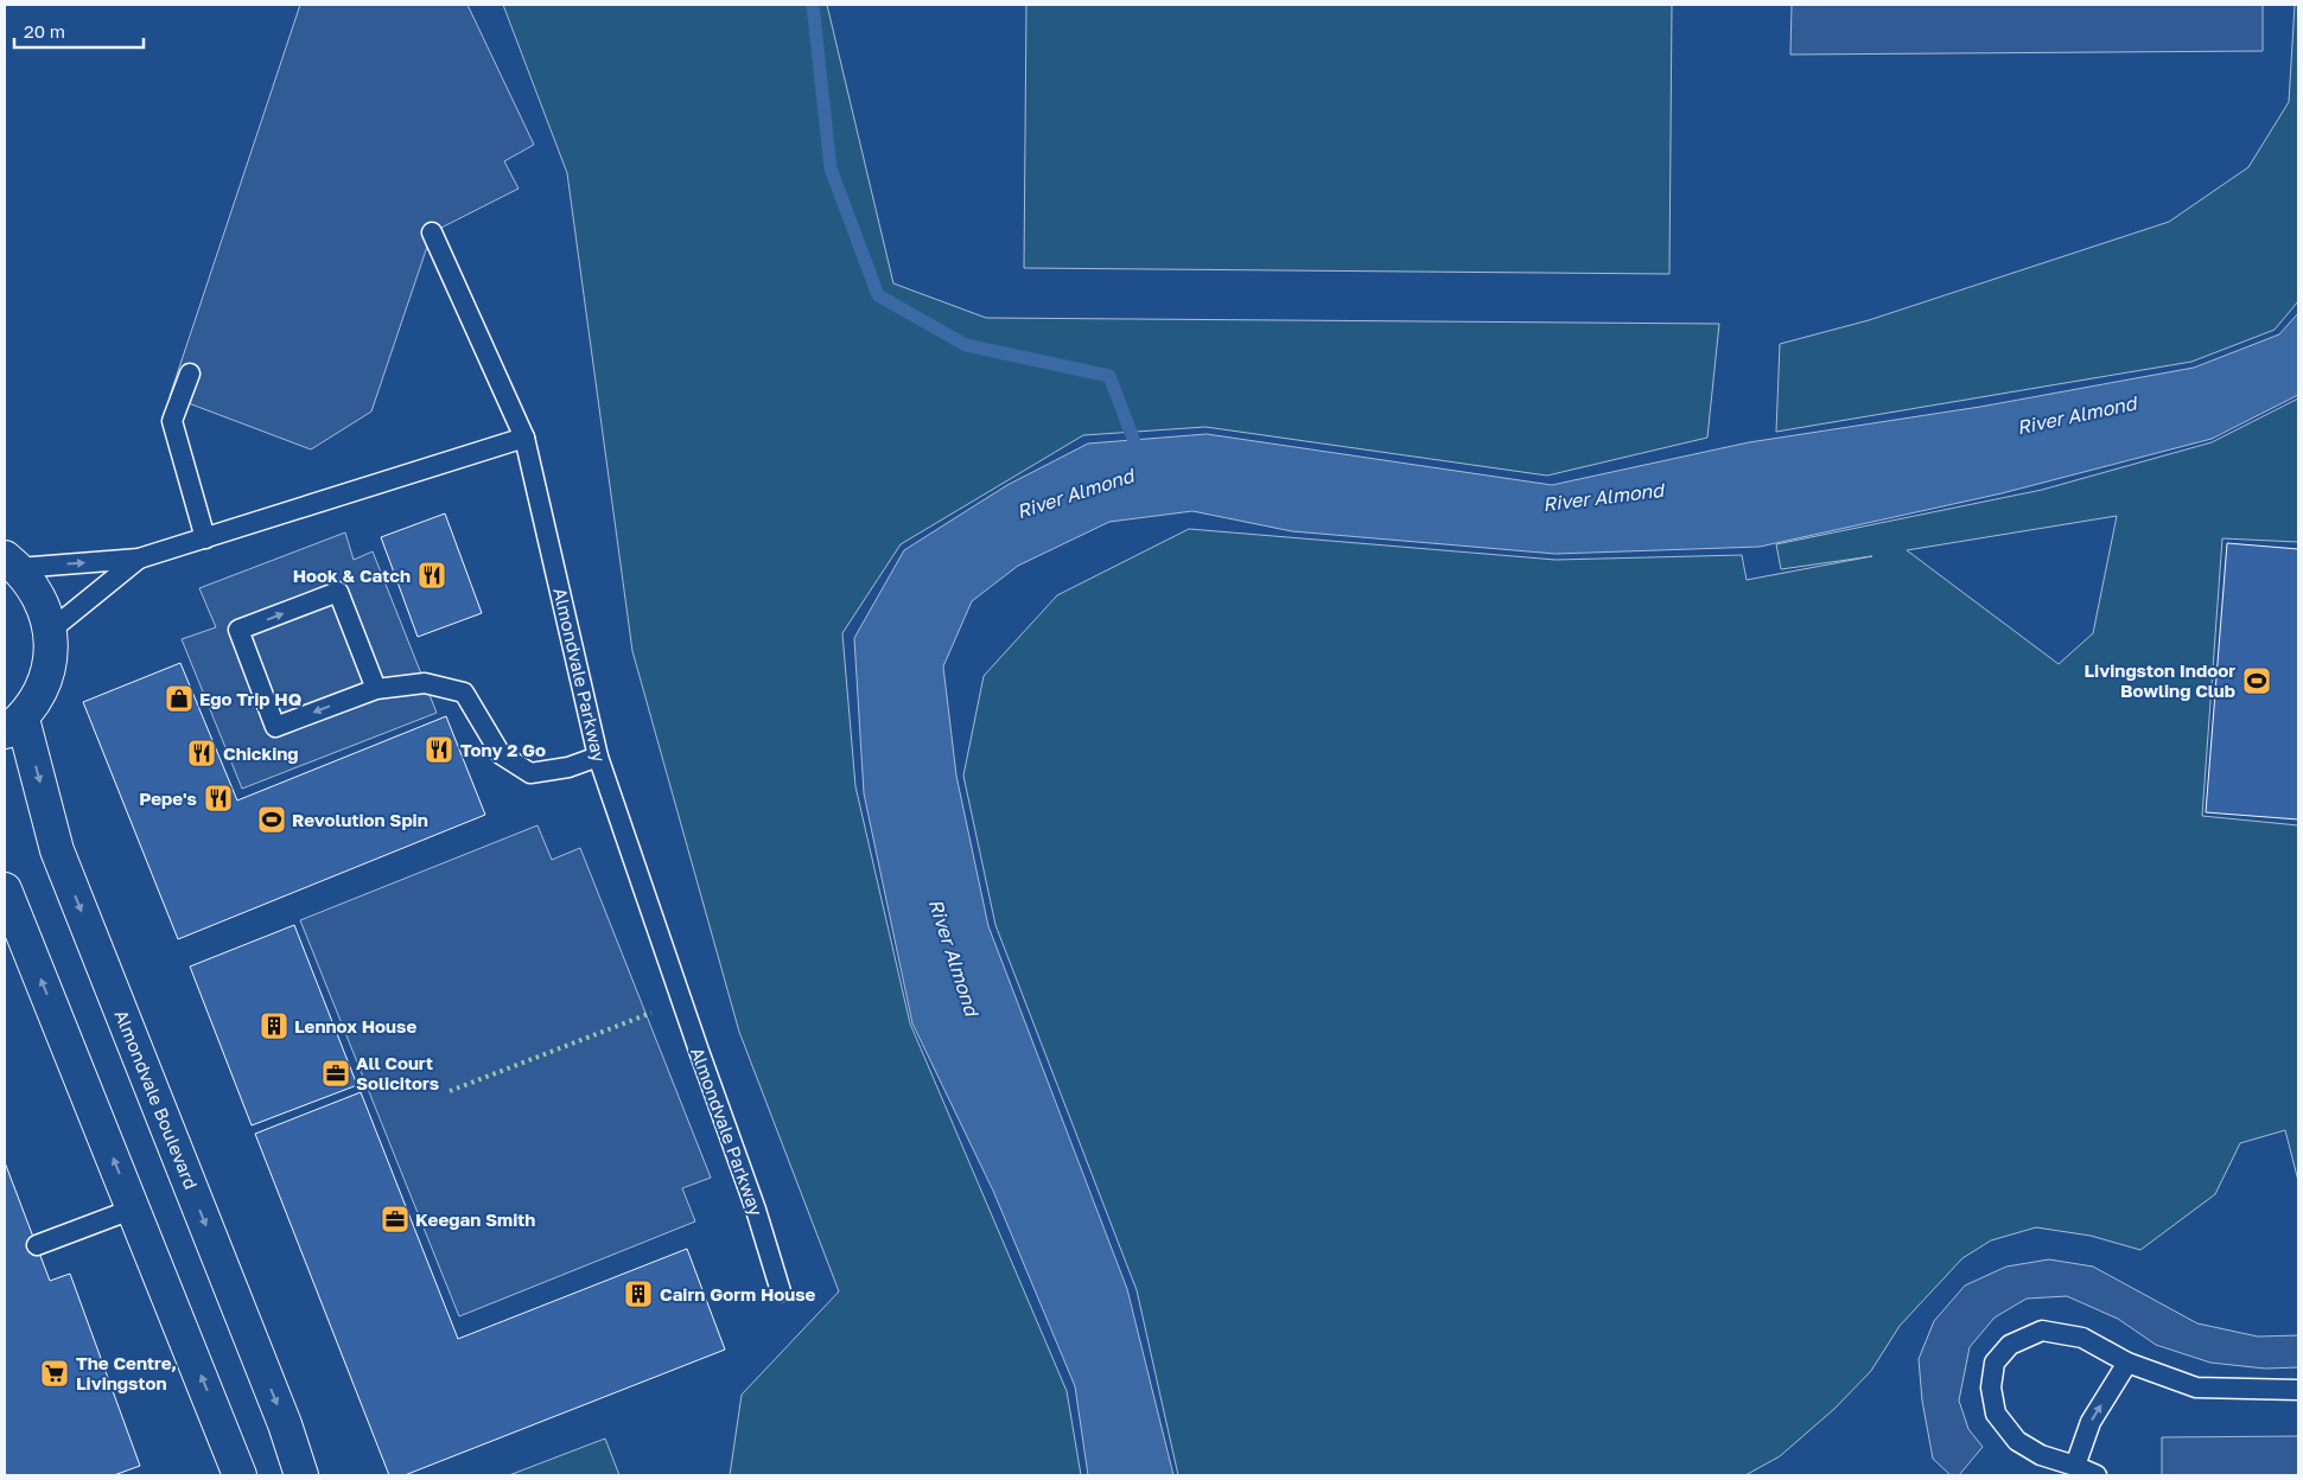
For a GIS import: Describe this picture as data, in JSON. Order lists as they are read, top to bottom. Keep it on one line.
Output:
{"streets":{"street":["Almondvale Boulevard"],"lane":["Almondvale Parkway"]},"water":["River Almond"],"places":{"restaurant":["Hook & Catch","Tony 2 Go","Chicking","Pepe's"],"sports":["Livingston Indoor Bowling Club","Revolution Spin"],"shop":["Ego Trip HQ"],"building":["Lennox House","Cairn Gorm House"],"office":["All Court Solicitors","Keegan Smith"],"supermarket":["The Centre, Livingston"]},"scale_bar":"20 m"}
